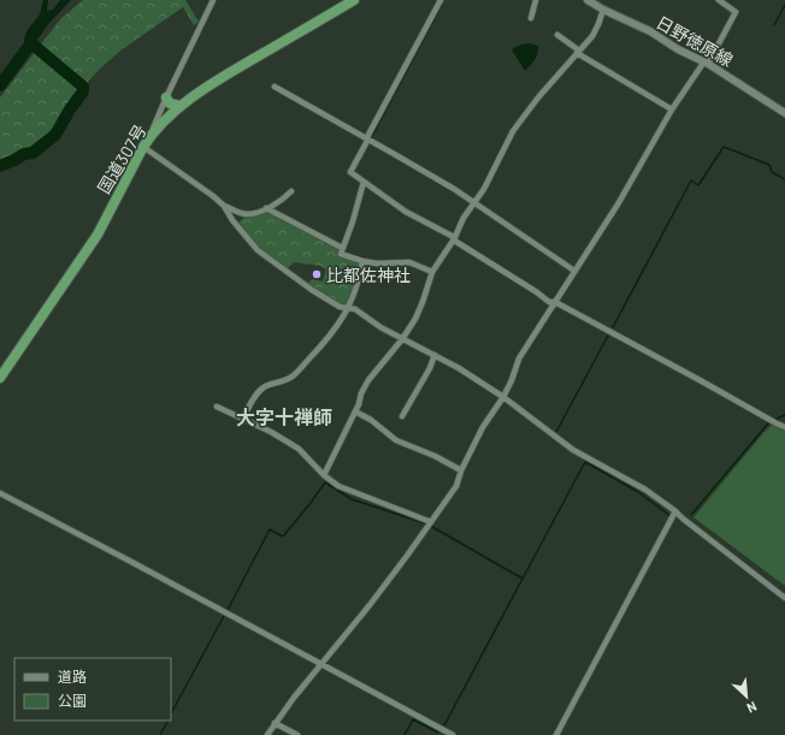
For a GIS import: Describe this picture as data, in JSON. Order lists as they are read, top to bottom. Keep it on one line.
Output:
{"streets":{"highway":["国道307号"],"main road":["日野徳原線"]},"districts":["大字十禅師"],"places":["比都佐神社"],"legend":["道路","公園"],"north":"bottom right"}
